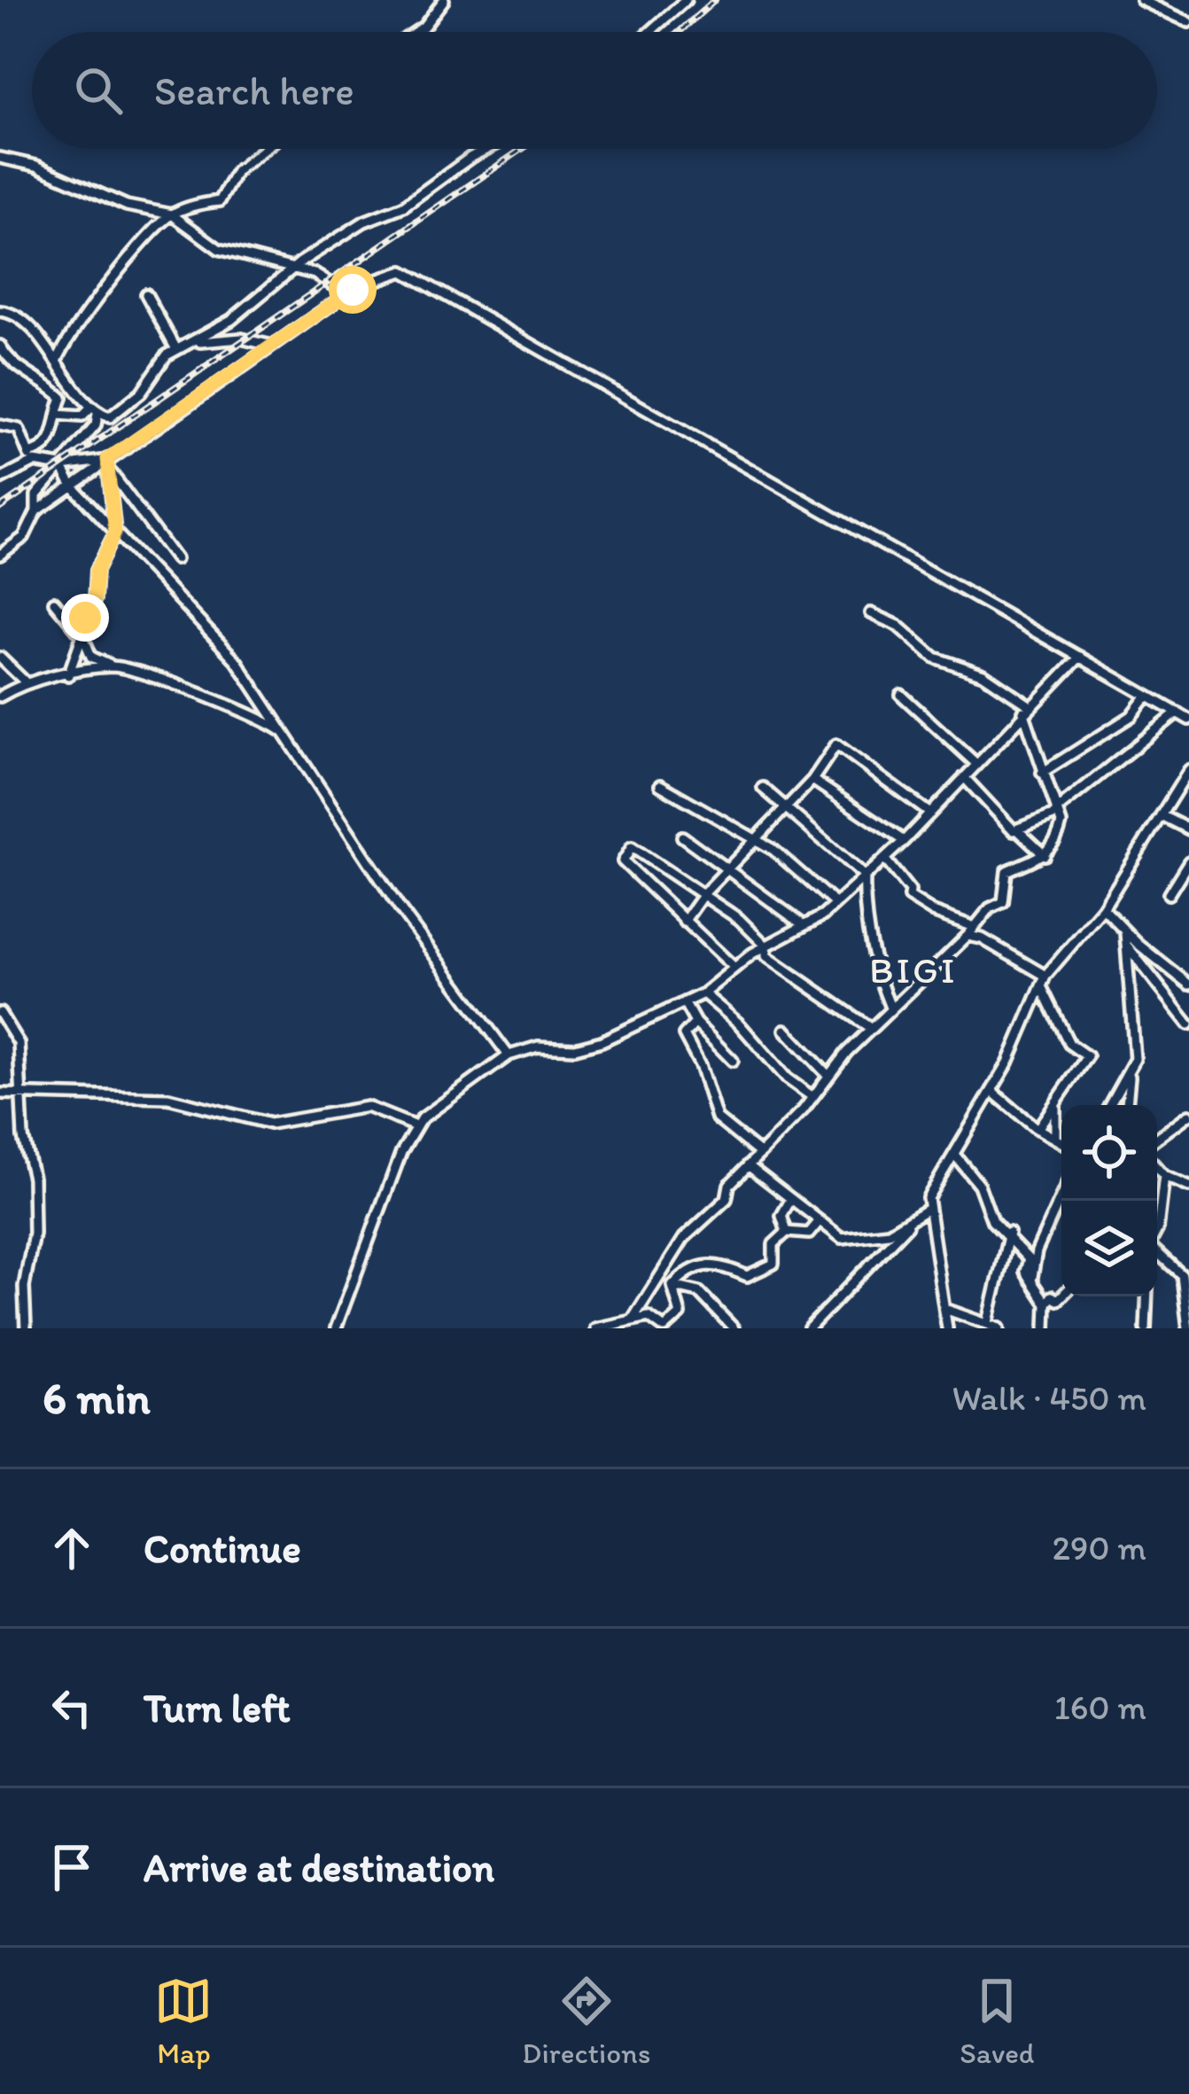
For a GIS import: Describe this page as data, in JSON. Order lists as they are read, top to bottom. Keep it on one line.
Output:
{"districts":["BIGI"],"page":{"search":"Search here","heading":["6 min","Walk · 450 m"],"list":[["Continue","290 m"],["Turn left","160 m"],"Arrive at destination"],"nav":["Map","Directions","Saved"]}}
